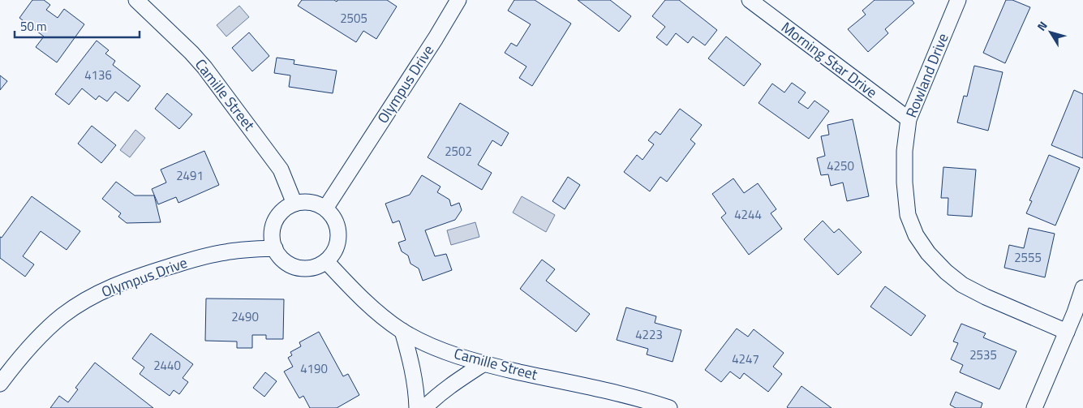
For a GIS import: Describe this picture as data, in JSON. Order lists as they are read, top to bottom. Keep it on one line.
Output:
{"streets":{"street":["Morning Star Drive","Rowland Drive","Olympus Drive","Camille Street"]},"crossings":[["Morning Star Drive","Rowland Drive"],["Olympus Drive","Camille Street"]],"house_numbers":["2505","4136","2502","4250","2491","4244","2555","2490","4223","2535","4247","2440","4190"],"scale_bar":"50 m","north":"top left"}
